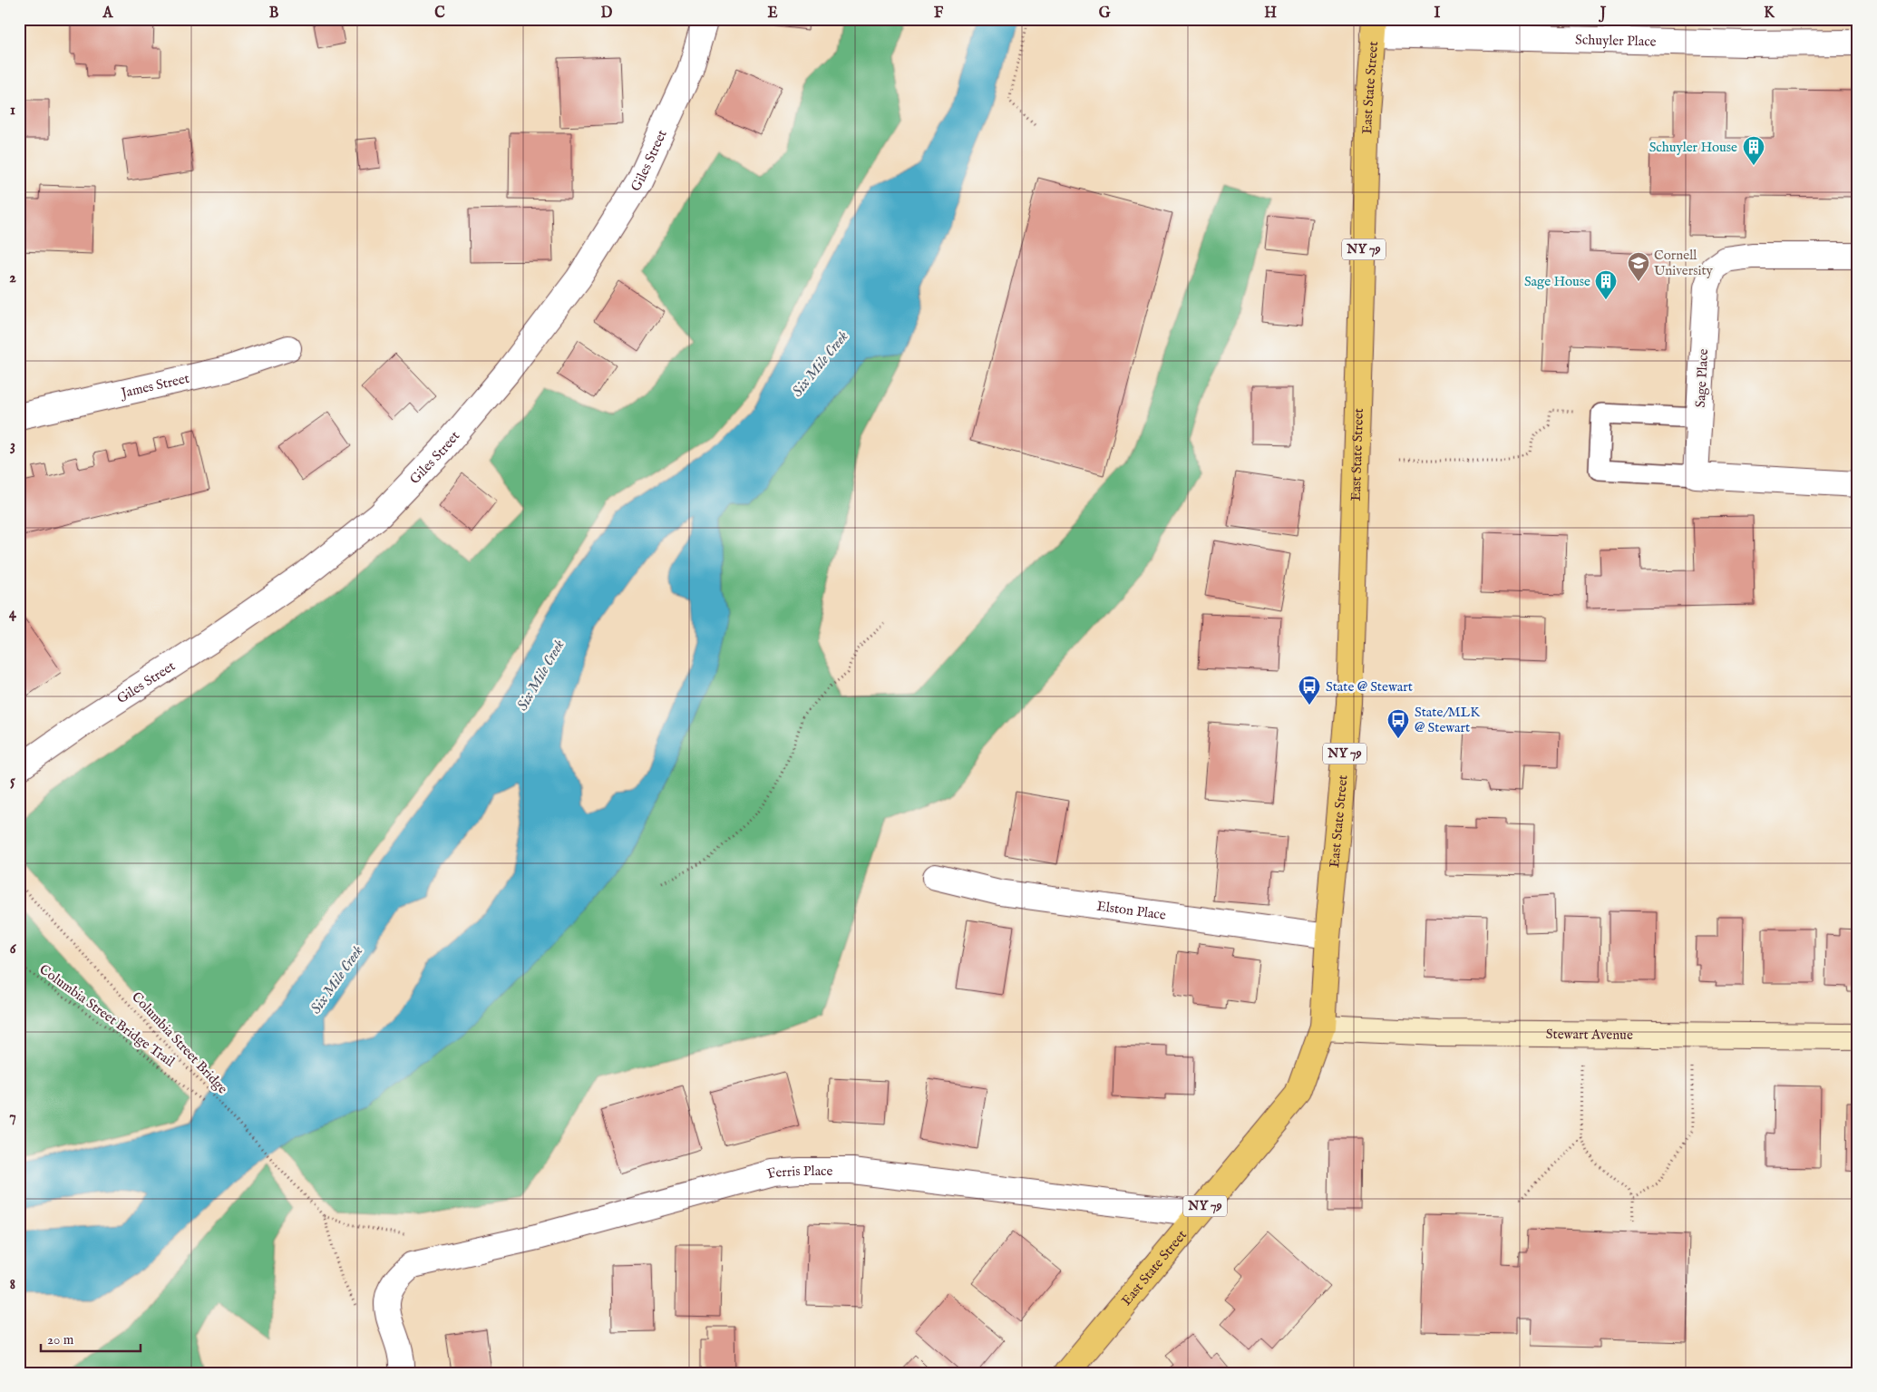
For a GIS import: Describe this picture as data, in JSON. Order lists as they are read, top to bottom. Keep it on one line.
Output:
{"streets":{"highway":["East State Street","NY 79"],"street":["Schuyler Place","Giles Street","Sage Place","James Street","Elston Place","Stewart Avenue","Ferris Place"],"path":["Columbia Street Bridge Trail","Columbia Street Bridge"]},"crossings":[["Schuyler Place","East State Street"],["East State Street","Elston Place"],["East State Street","Stewart Avenue"],["East State Street","Ferris Place"]],"water":["Six Mile Creek"],"places":{"building":["Schuyler House","Sage House"],"school or university":["Cornell University"],"bus stop":["State @ Stewart","State/MLK @ Stewart"]},"scale_bar":"20 m","grid":{"columns":["A","B","C","D","E","F","G","H","I","J","K"],"rows":["1","2","3","4","5","6","7","8"]}}
